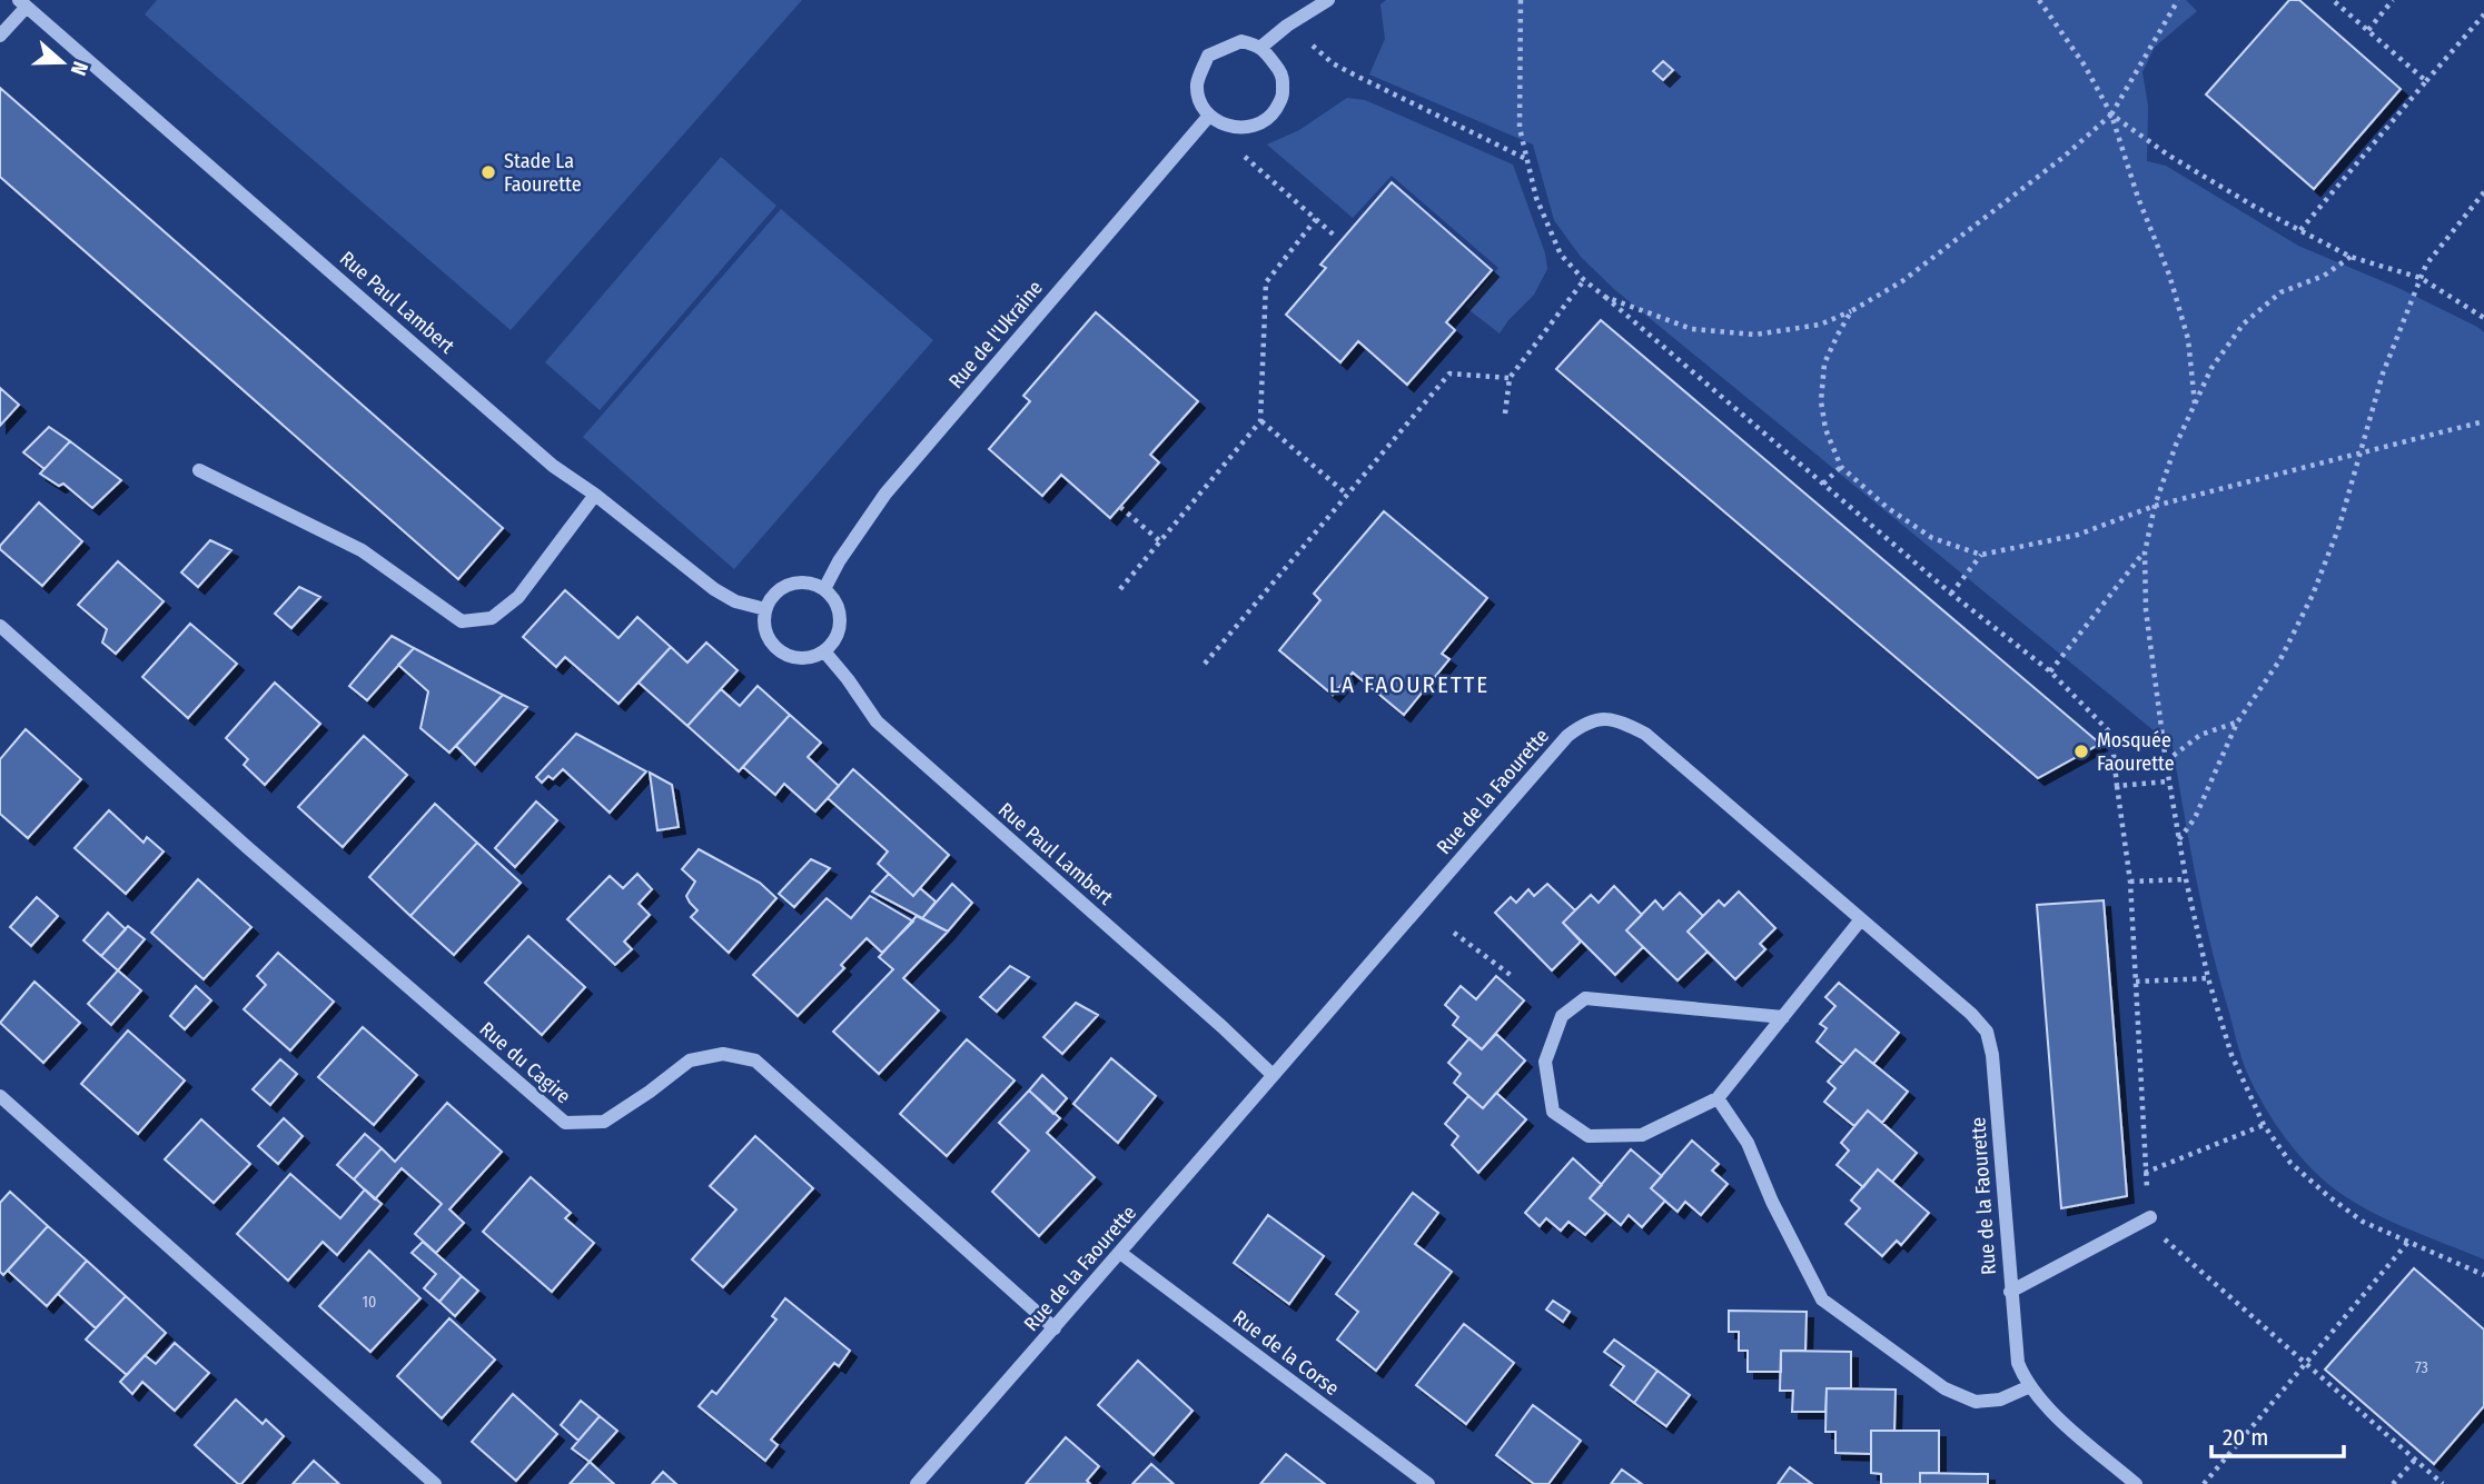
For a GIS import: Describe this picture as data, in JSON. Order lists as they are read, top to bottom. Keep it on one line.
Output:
{"streets":{"street":["Rue Paul Lambert","Rue de l'Ukraine","Rue de la Faourette","Rue du Cagire","Rue de la Corse"]},"crossings":[["Rue Paul Lambert","Rue de l'Ukraine"],["Rue Paul Lambert","Rue de la Faourette"],["Rue de la Faourette","Rue du Cagire"],["Rue de la Faourette","Rue de la Corse"]],"districts":["LA FAOURETTE"],"places":["Stade La Faourette","Mosquée Faourette"],"house_numbers":["10","73"],"scale_bar":"20 m","north":"right"}
